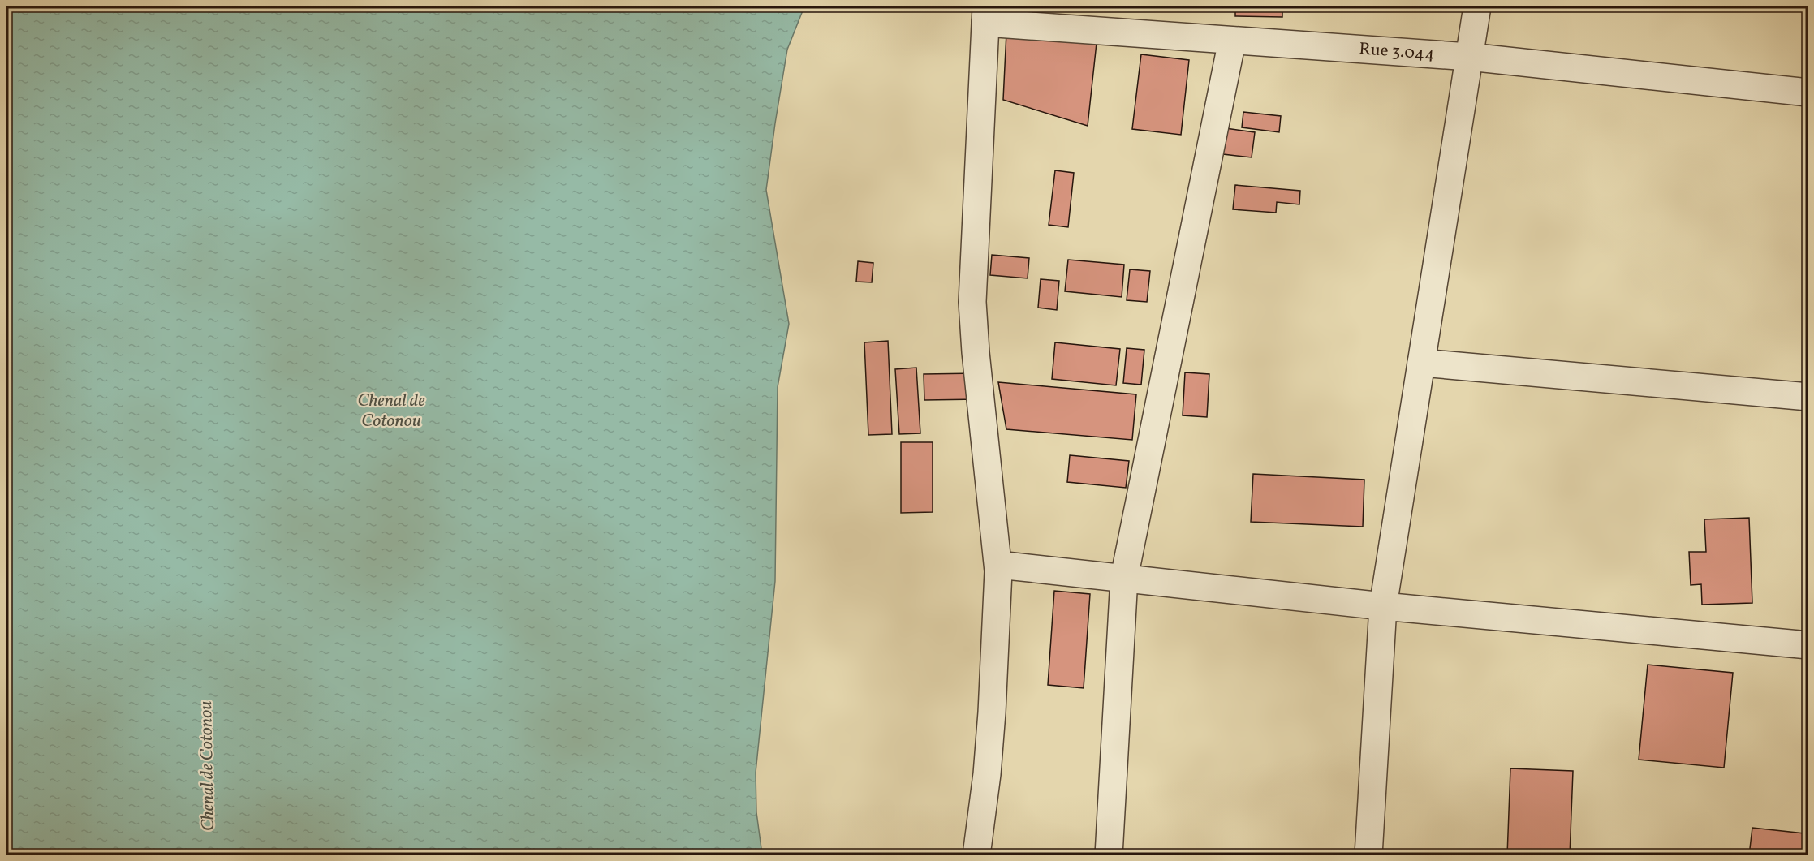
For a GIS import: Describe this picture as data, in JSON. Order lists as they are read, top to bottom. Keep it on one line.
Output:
{"streets":{"street":["Rue 3.044"]},"water":["Chenal de Cotonou"]}
